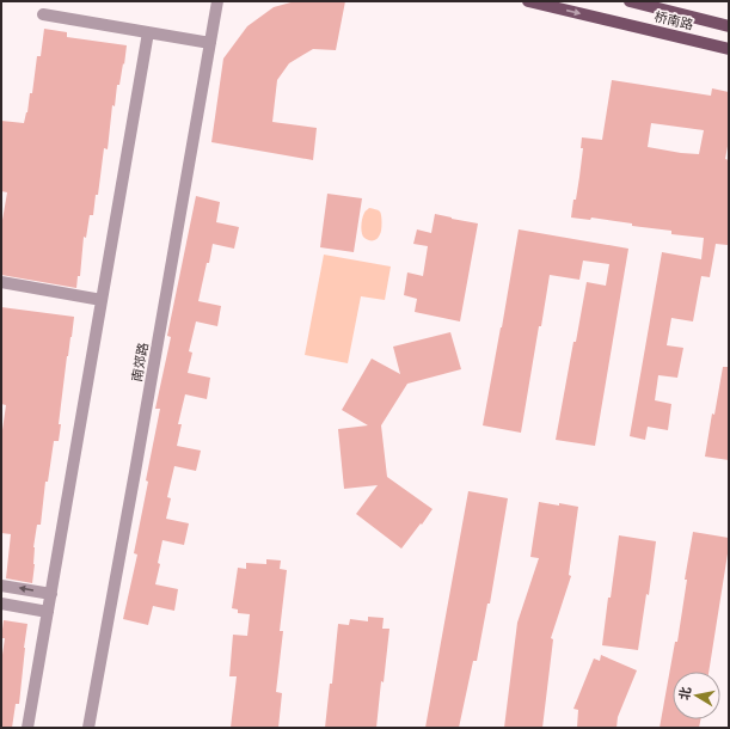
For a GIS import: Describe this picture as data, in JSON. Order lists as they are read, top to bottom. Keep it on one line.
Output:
{"streets":{"main road":["桥南路"],"street":["南郊路"]},"north":"left"}
